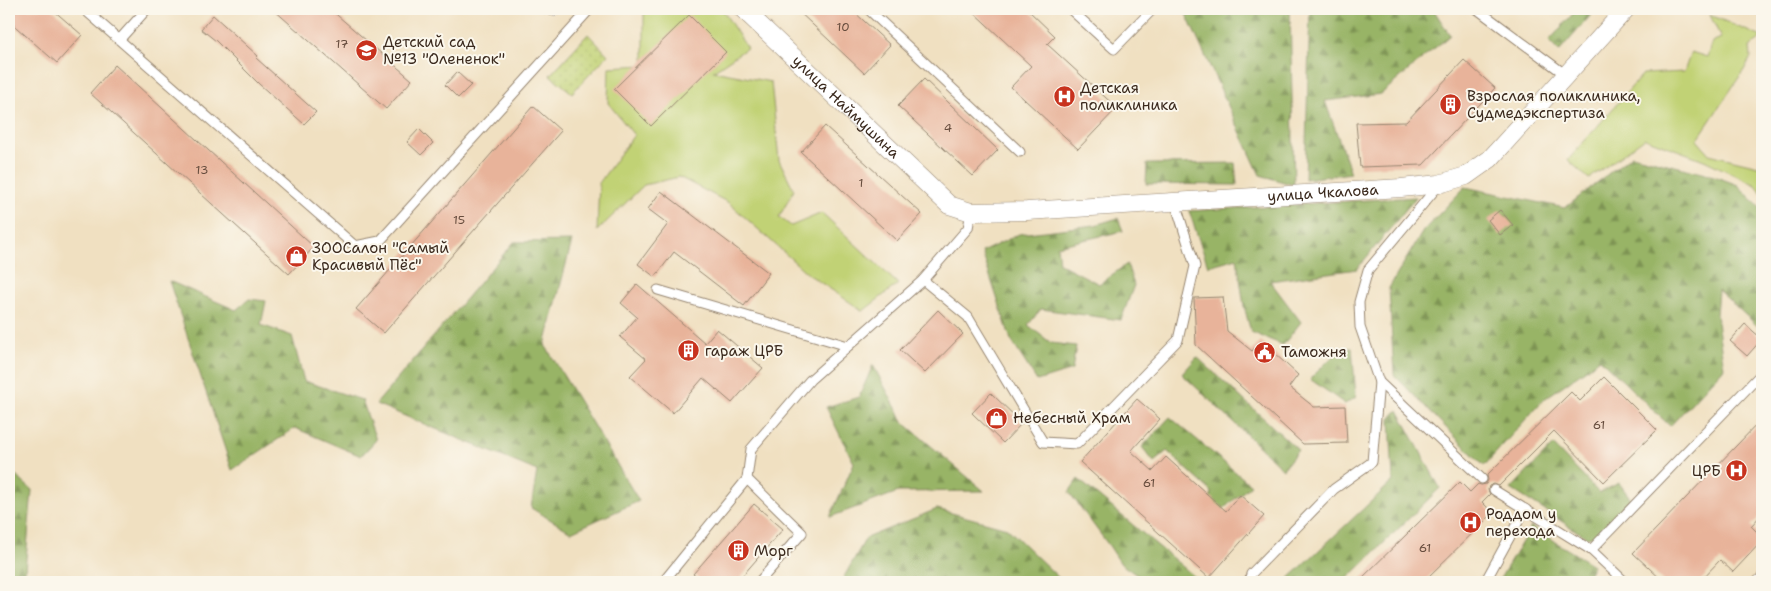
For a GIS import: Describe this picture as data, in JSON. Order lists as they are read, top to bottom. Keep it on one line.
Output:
{"streets":{"street":["улица Наймушина","улица Чкалова"]},"crossings":[["улица Наймушина","улица Чкалова"]],"places":{"school or university":["Детский сад №13 \"Олененок\""],"hospital":["Детская поликлиника","ЦРБ","Роддом у перехода"],"building":["Взрослая поликлиника, Судмедэкспертиза","гараж ЦРБ","Морг"],"shop":["ЗООСалон \"Самый Красивый Пёс\"","Небесный Храм"],"public building":["Таможня"]},"house_numbers":["10","17","4","13","1","15","61","61","61"]}
